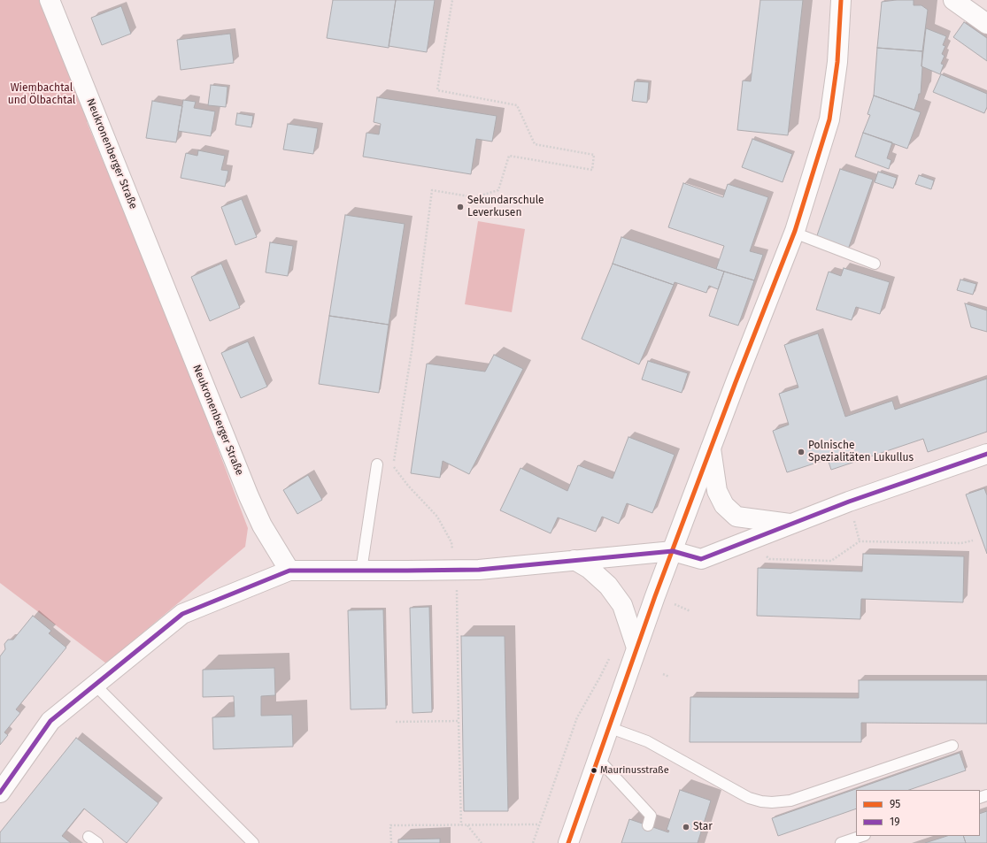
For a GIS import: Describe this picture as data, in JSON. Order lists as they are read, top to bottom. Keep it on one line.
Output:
{"streets":{"street":["Neukronenberger Straße"]},"parks":["Wiembachtal und Ölbachtal"],"places":["Sekundarschule Leverkusen","Polnische Spezialitäten Lukullus","Maurinusstraße","Star"],"lines":["transit line 95","transit line 19"],"legend":["95","19"]}
